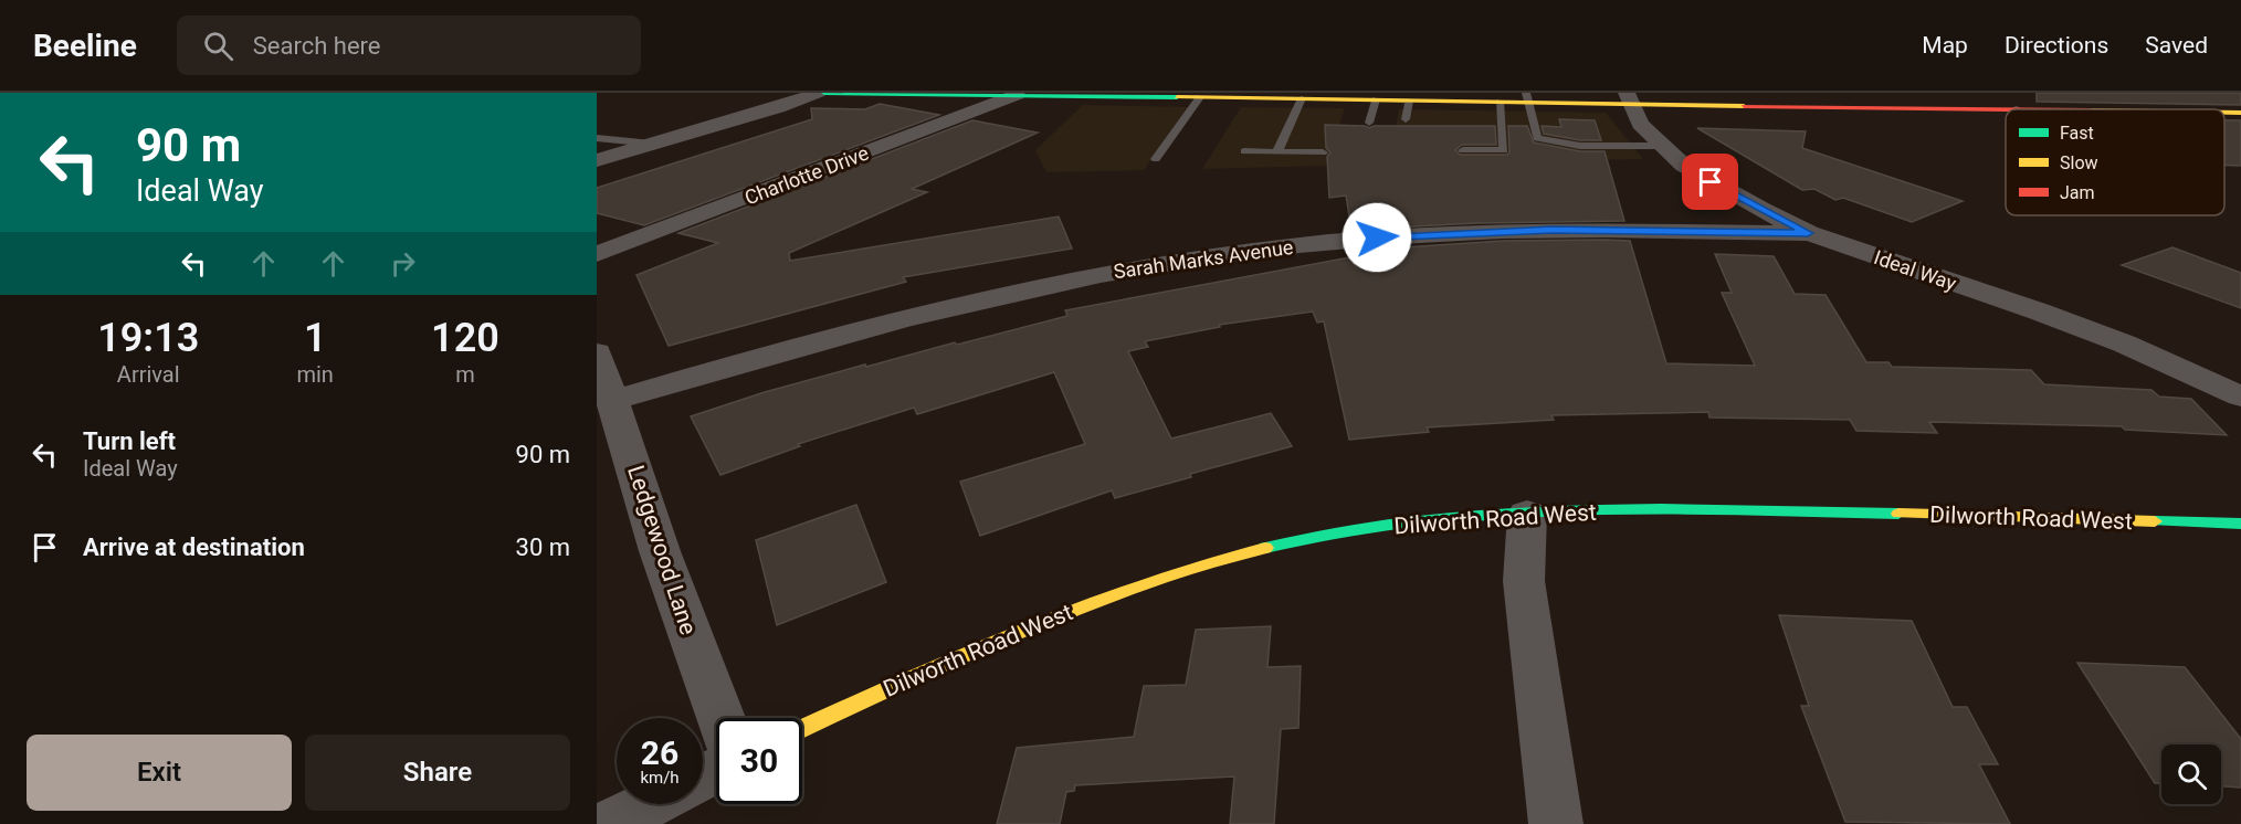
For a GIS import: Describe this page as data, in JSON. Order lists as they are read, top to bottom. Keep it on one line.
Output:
{"streets":{"street":["Charlotte Drive","Sarah Marks Avenue","Ideal Way","Dilworth Road West","Ledgewood Lane"]},"crossings":[["Sarah Marks Avenue","Ideal Way"],["Sarah Marks Avenue","Ledgewood Lane"]],"legend":["Fast","Slow","Jam"],"page":{"header":"Beeline","search":"Search here","nav":["Map","Directions","Saved"],"turn":["90 m","Ideal Way"],"eta":["19:13","Arrival","1","min","120","m"],"list":[{"name":"Turn left","note":"Ideal Way","value":"90 m"},{"name":"Arrive at destination","value":"30 m"}],"speed":"26 km/h","limit":"30","buttons":["Exit","Share"]}}
